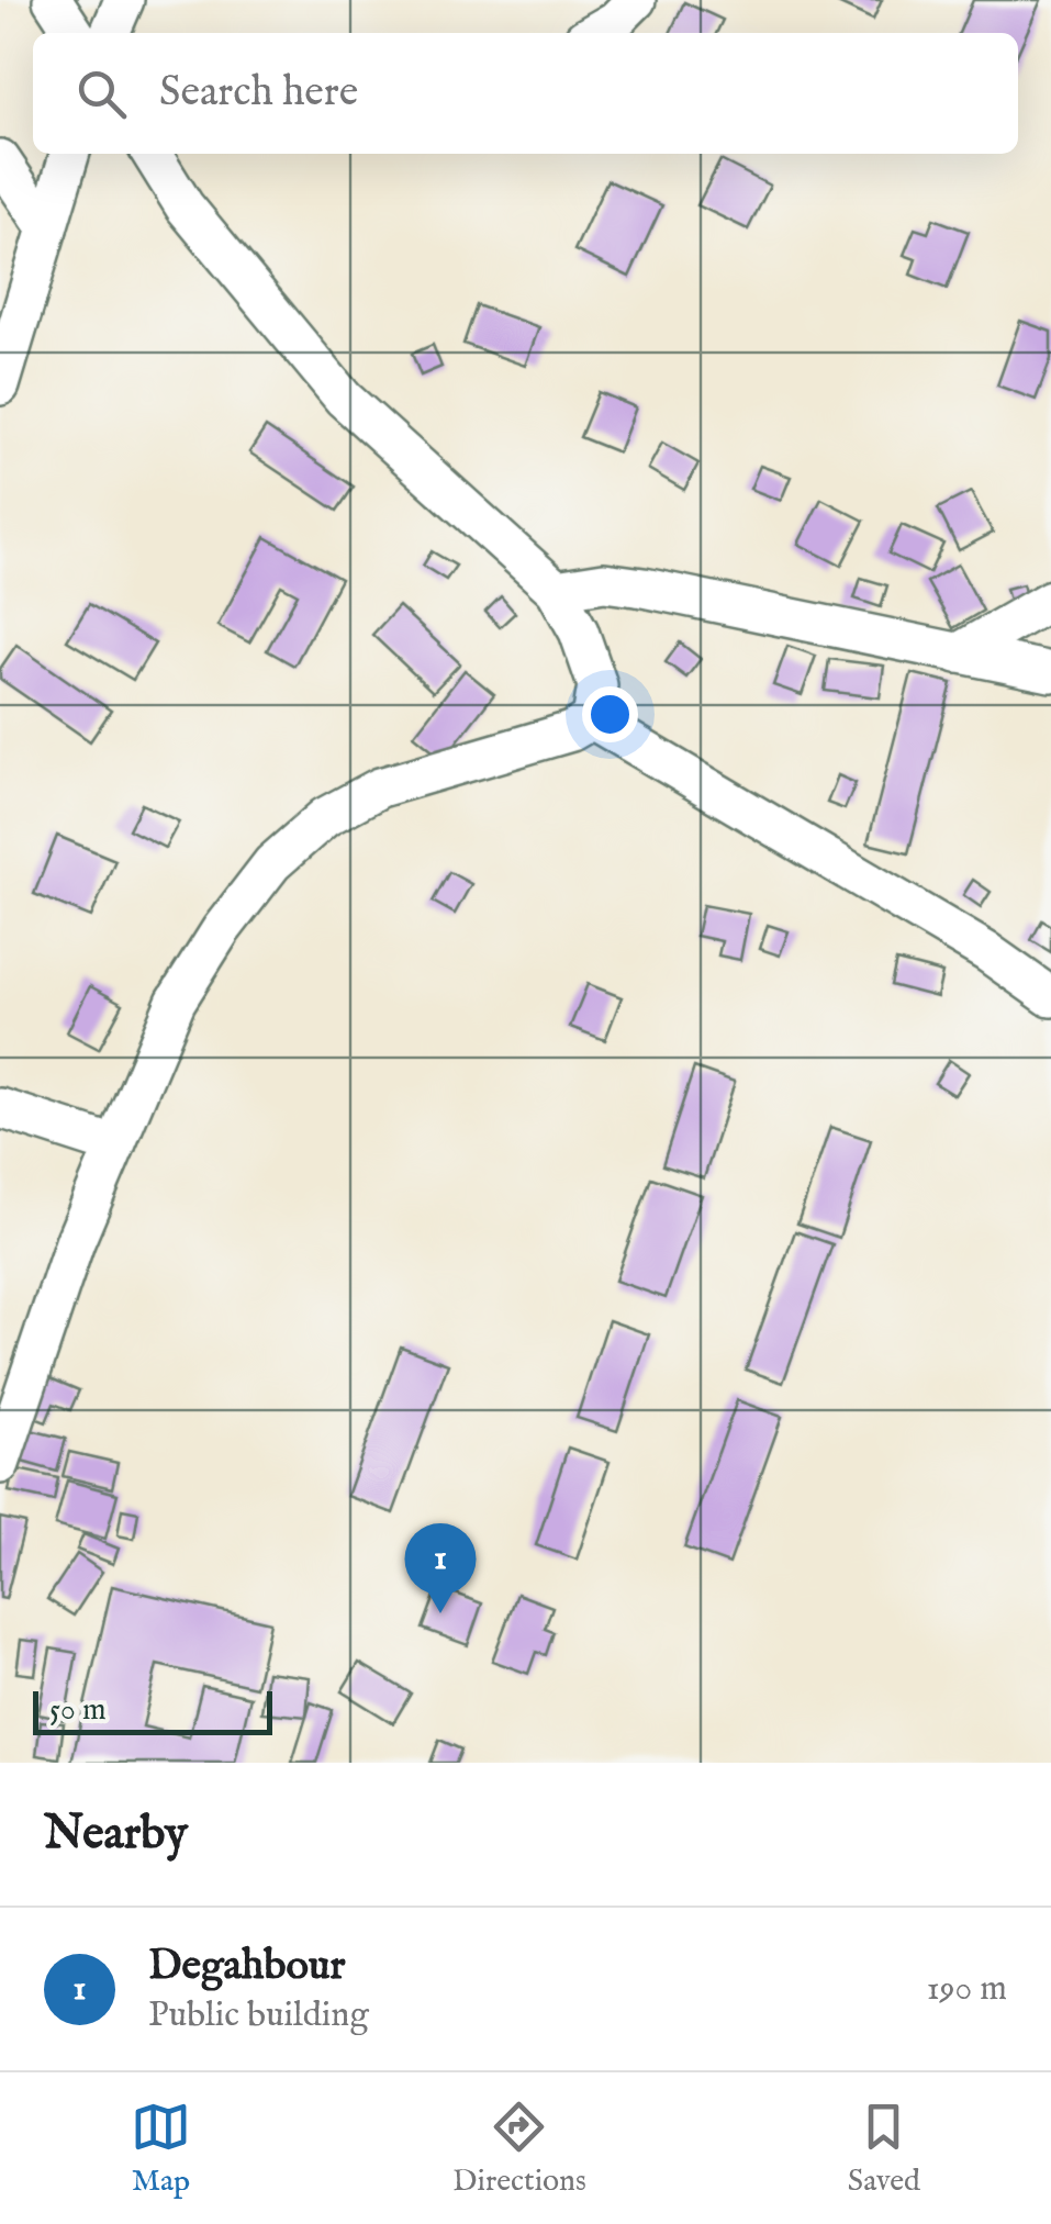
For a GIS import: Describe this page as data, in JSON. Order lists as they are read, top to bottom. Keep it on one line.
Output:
{"scale_bar":"50 m","page":{"search":"Search here","pins":"1","scale":"50 m","heading":"Nearby","list":[{"mark":"1","name":"Degahbour","note":"Public building","value":"190 m"}],"nav":["Map","Directions","Saved"]}}
